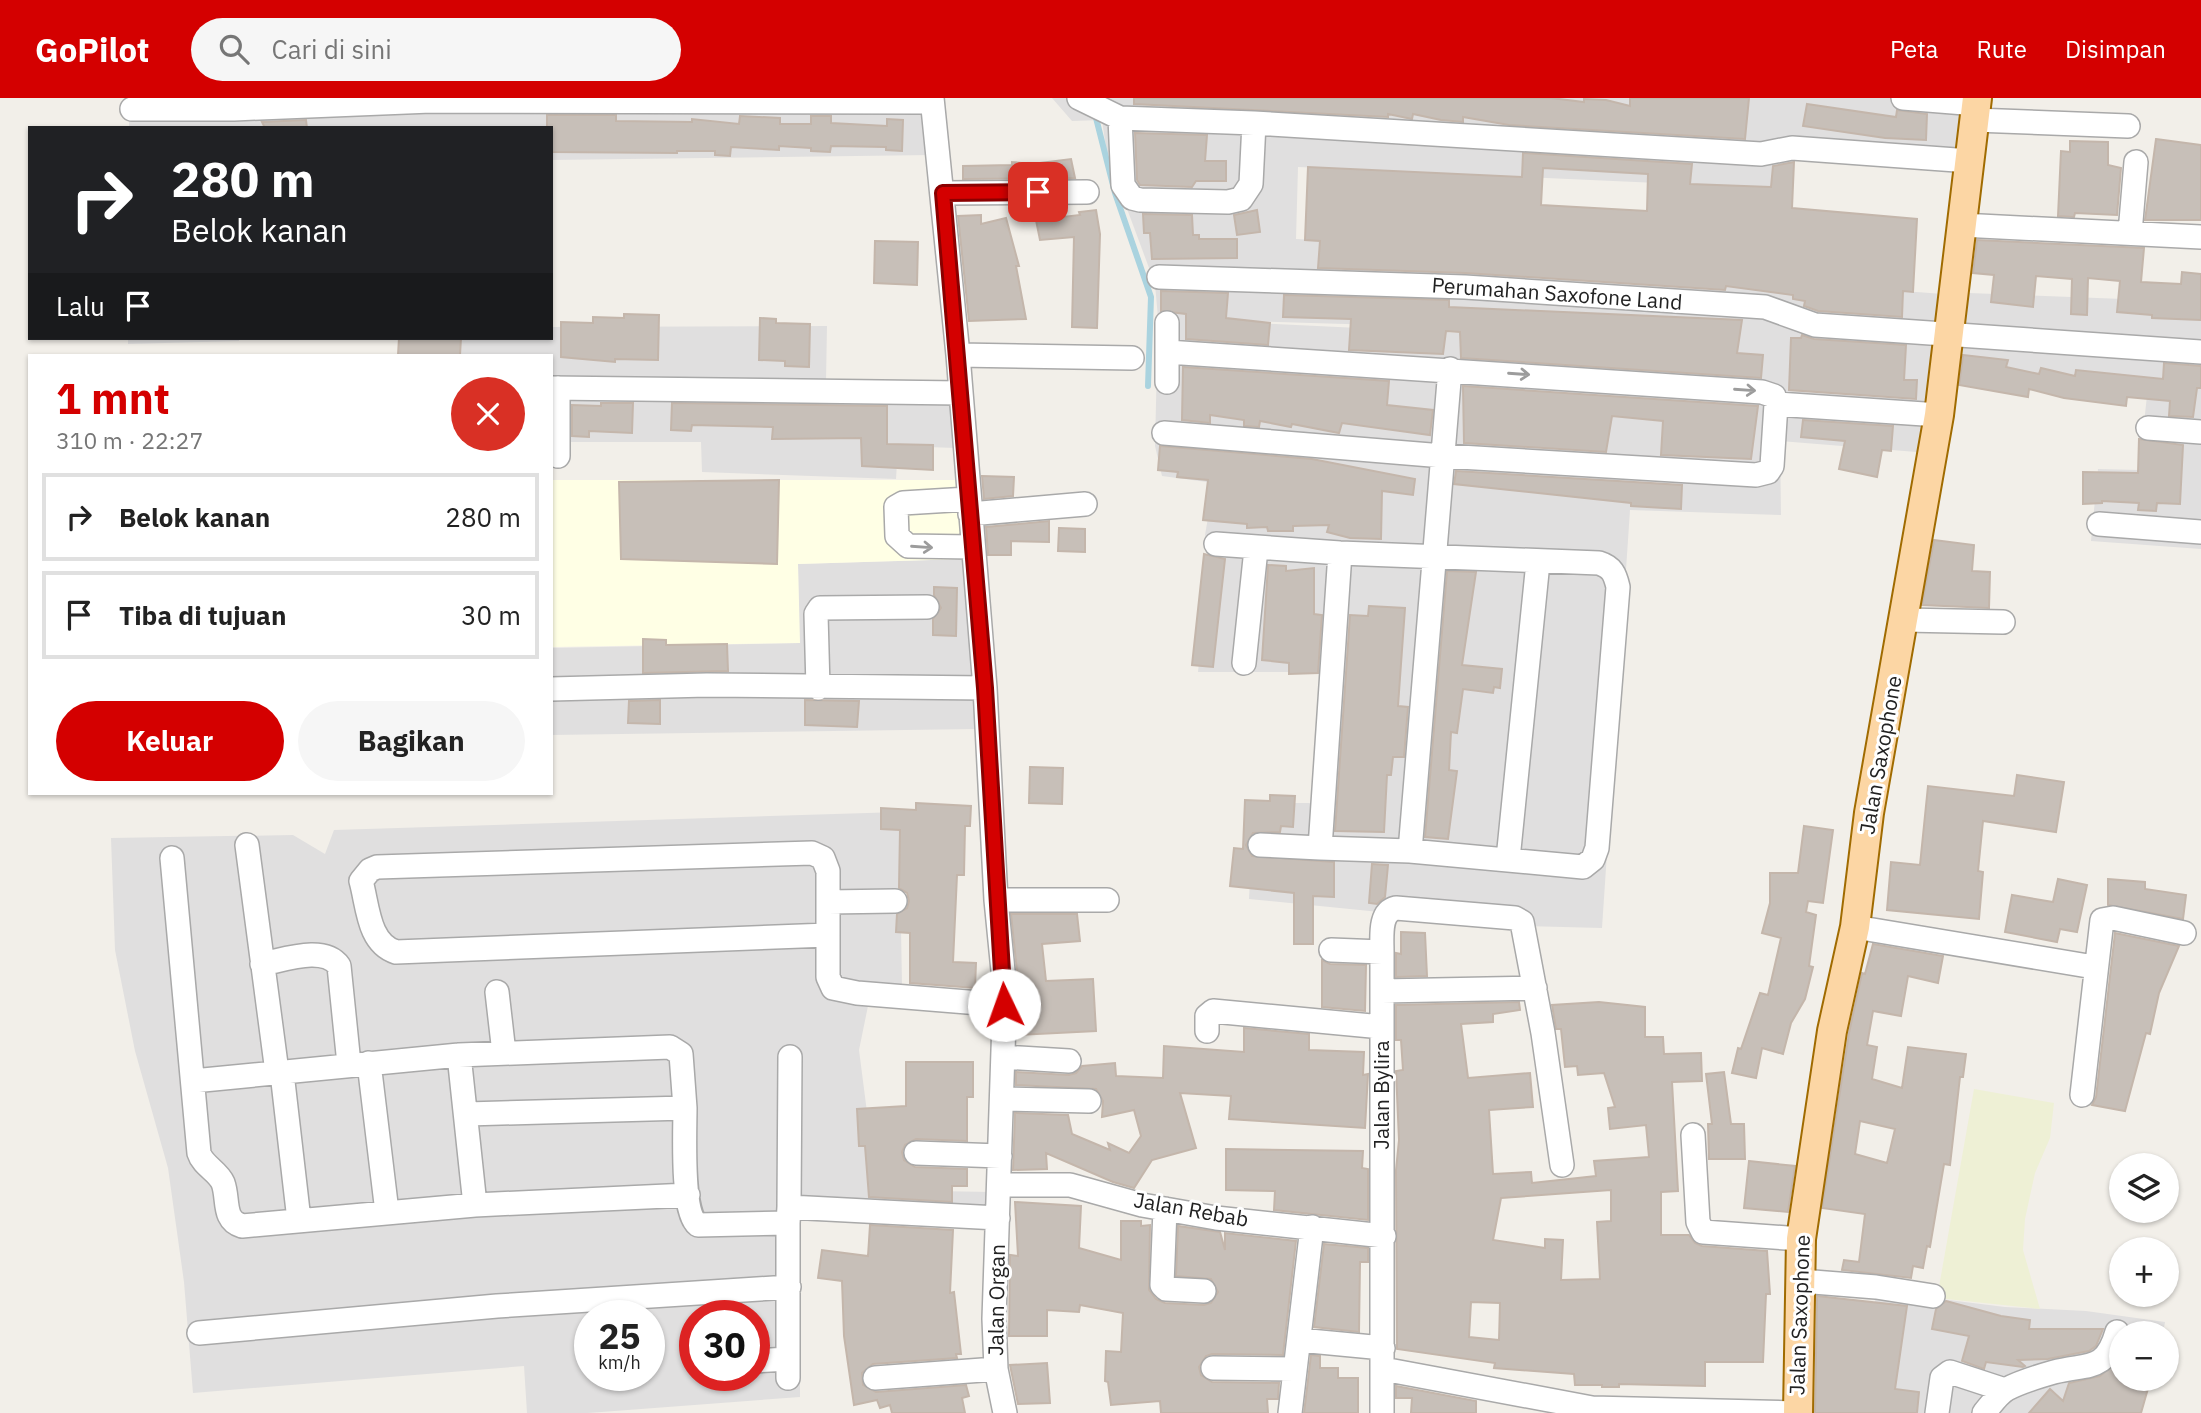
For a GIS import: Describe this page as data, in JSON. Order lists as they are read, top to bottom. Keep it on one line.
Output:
{"streets":{"main road":["Jalan Saxophone"],"street":["Perumahan Saxofone Land","Jalan Bylira","Jalan Rebab","Jalan Organ"]},"crossings":[["Perumahan Saxofone Land","Jalan Saxophone"],["Jalan Bylira","Jalan Rebab"],["Jalan Rebab","Jalan Organ"]],"page":{"header":"GoPilot","search":"Cari di sini","nav":["Peta","Rute","Disimpan"],"turn":["280 m","Belok kanan"],"then":"Lalu","heading":["1 mnt","310 m · 22:27"],"list":[{"name":"Belok kanan","value":"280 m"},{"name":"Tiba di tujuan","value":"30 m"}],"buttons":["Keluar","Bagikan"],"map_buttons":["+","−"],"speed":"25 km/h","limit":"30"}}
